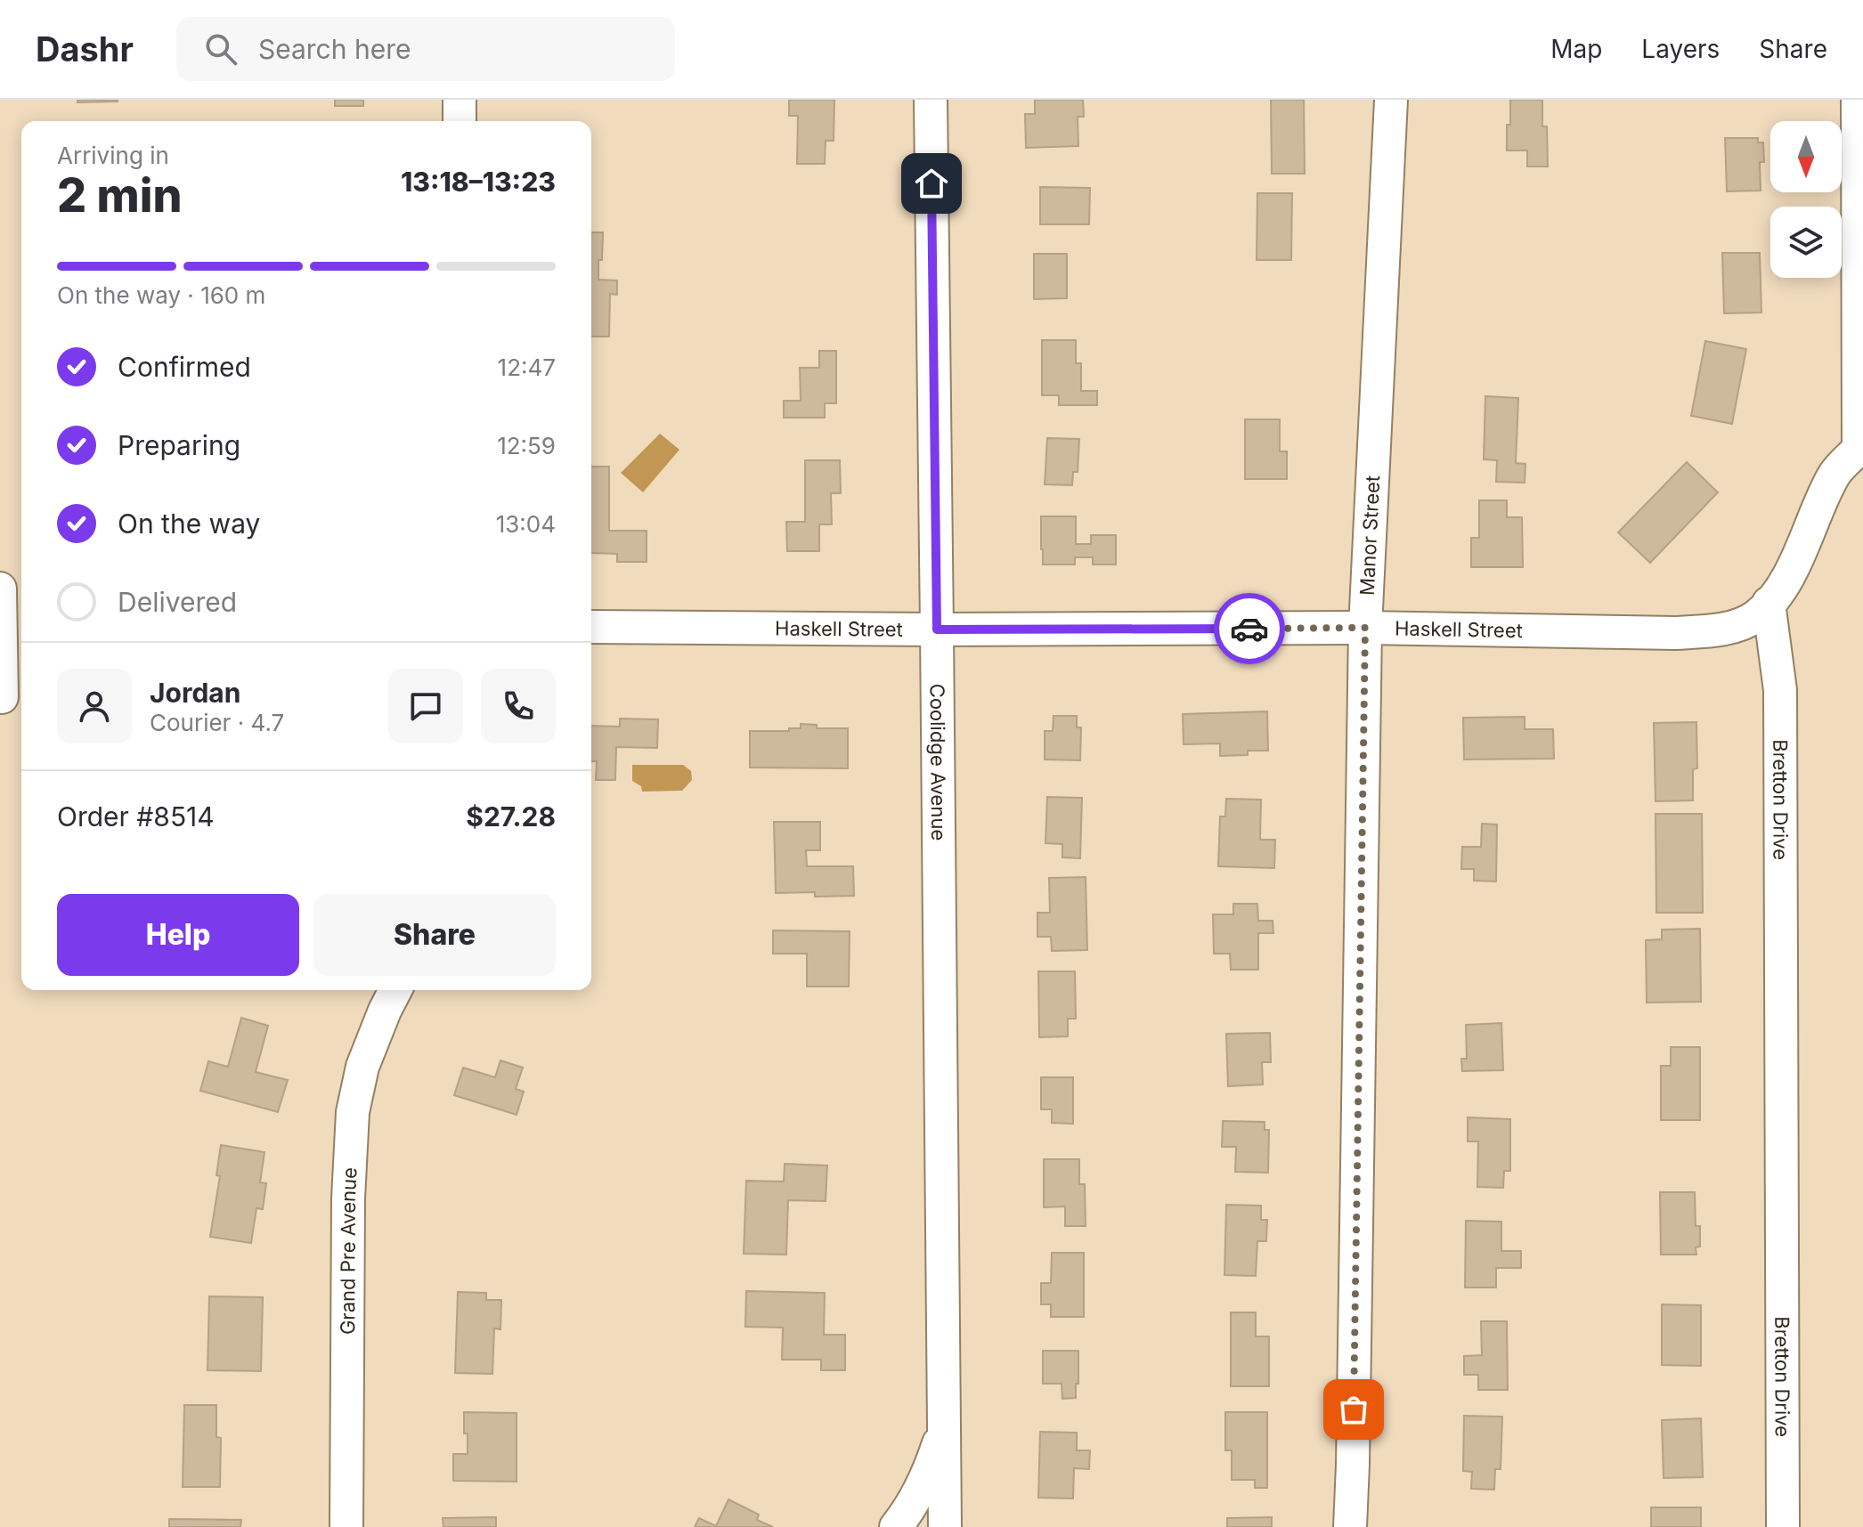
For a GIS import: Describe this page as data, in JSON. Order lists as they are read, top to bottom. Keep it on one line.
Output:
{"streets":{"street":["Manor Street","Haskell Street","Coolidge Avenue","Bretton Drive","Grand Pre Avenue"]},"crossings":[["Manor Street","Haskell Street"],["Haskell Street","Coolidge Avenue"],["Haskell Street","Bretton Drive"]],"north":"bottom","page":{"header":"Dashr","search":"Search here","nav":["Map","Layers","Share"],"heading":["2 min","Arriving in","13:18–13:23"],"panel":["Jordan","Courier · 4.7","Order #8514","$27.28"],"bar":"On the way · 160 m","list":[["Confirmed","12:47"],["Preparing","12:59"],["On the way","13:04"],"Delivered"],"buttons":["Help","Share"]}}
